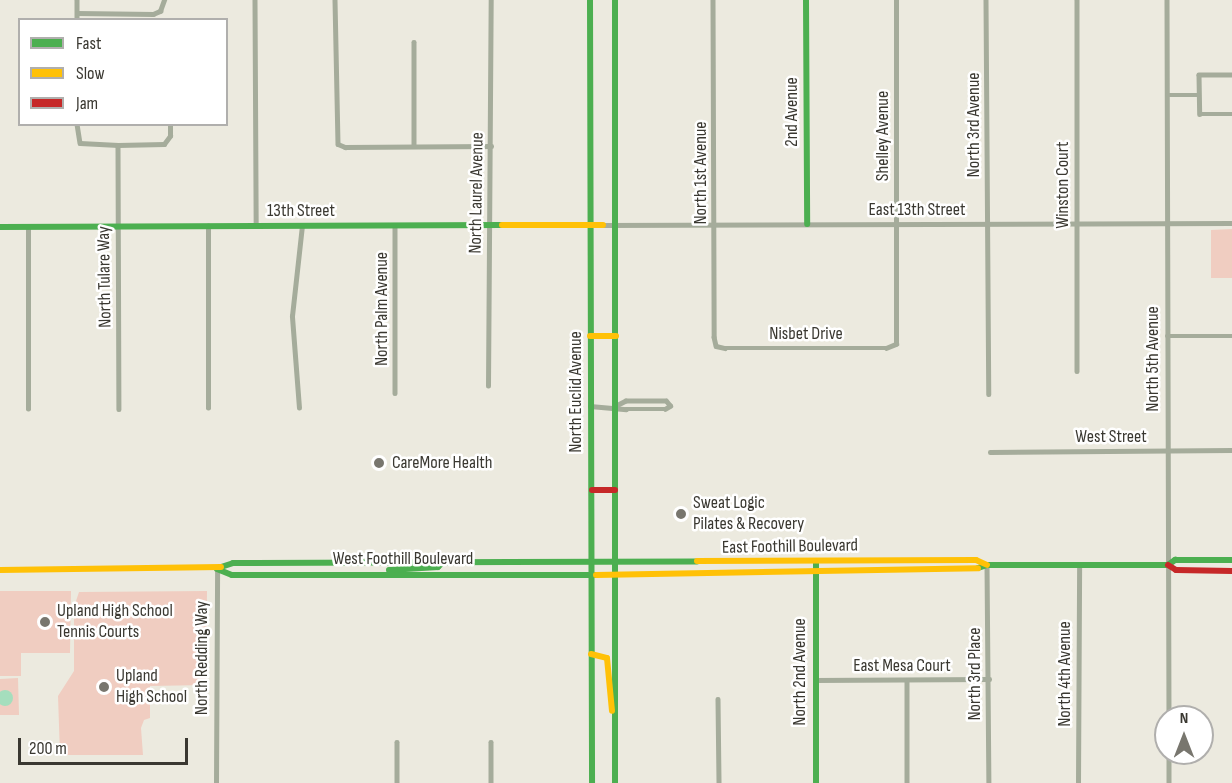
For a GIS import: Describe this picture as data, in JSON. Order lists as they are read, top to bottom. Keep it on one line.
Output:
{"streets":{"main road":["2nd Avenue","13th Street","North Euclid Avenue","East Foothill Boulevard","West Foothill Boulevard","North 2nd Avenue"],"street":["North 3rd Avenue","Shelley Avenue","North 1st Avenue","Winston Court","North Laurel Avenue","East 13th Street","North Tulare Way","North Palm Avenue","Nisbet Drive","North 5th Avenue","West Street","North Redding Way","East Mesa Court","North 3rd Place","North 4th Avenue"]},"crossings":[["2nd Avenue","East 13th Street"],["North 3rd Avenue","East 13th Street"],["Shelley Avenue","East 13th Street"],["Shelley Avenue","Nisbet Drive"],["North 1st Avenue","East 13th Street"],["North 1st Avenue","Nisbet Drive"],["Winston Court","East 13th Street"],["North Laurel Avenue","13th Street"],["East 13th Street","13th Street"],["East 13th Street","North 5th Avenue"],["13th Street","North Tulare Way"],["13th Street","North Palm Avenue"],["13th Street","North Euclid Avenue"],["North 5th Avenue","West Street"],["North 5th Avenue","East Foothill Boulevard"],["North Euclid Avenue","East Foothill Boulevard"],["North Euclid Avenue","West Foothill Boulevard"],["East Foothill Boulevard","West Foothill Boulevard"],["East Foothill Boulevard","North 2nd Avenue"],["East Foothill Boulevard","North 3rd Place"],["East Foothill Boulevard","North 4th Avenue"],["West Foothill Boulevard","North Redding Way"],["East Mesa Court","North 2nd Avenue"],["East Mesa Court","North 3rd Place"]],"places":["CareMore Health","Sweat Logic Pilates & Recovery","Upland High School Tennis Courts","Upland High School"],"legend":["Fast","Slow","Jam"],"scale_bar":"200 m","north":"top"}
